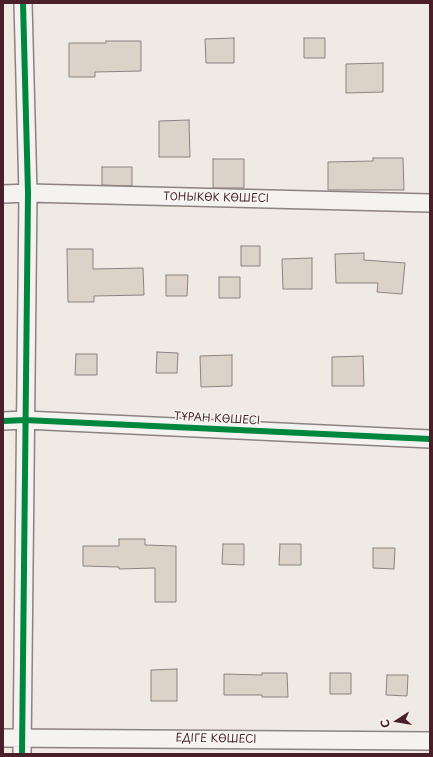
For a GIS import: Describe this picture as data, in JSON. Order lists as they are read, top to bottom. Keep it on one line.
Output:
{"streets":{"street":["ТОНЫКӨК КӨШЕСІ","ТҰРАН КӨШЕСІ","ЕДІГЕ КӨШЕСІ"]},"north":"left"}
